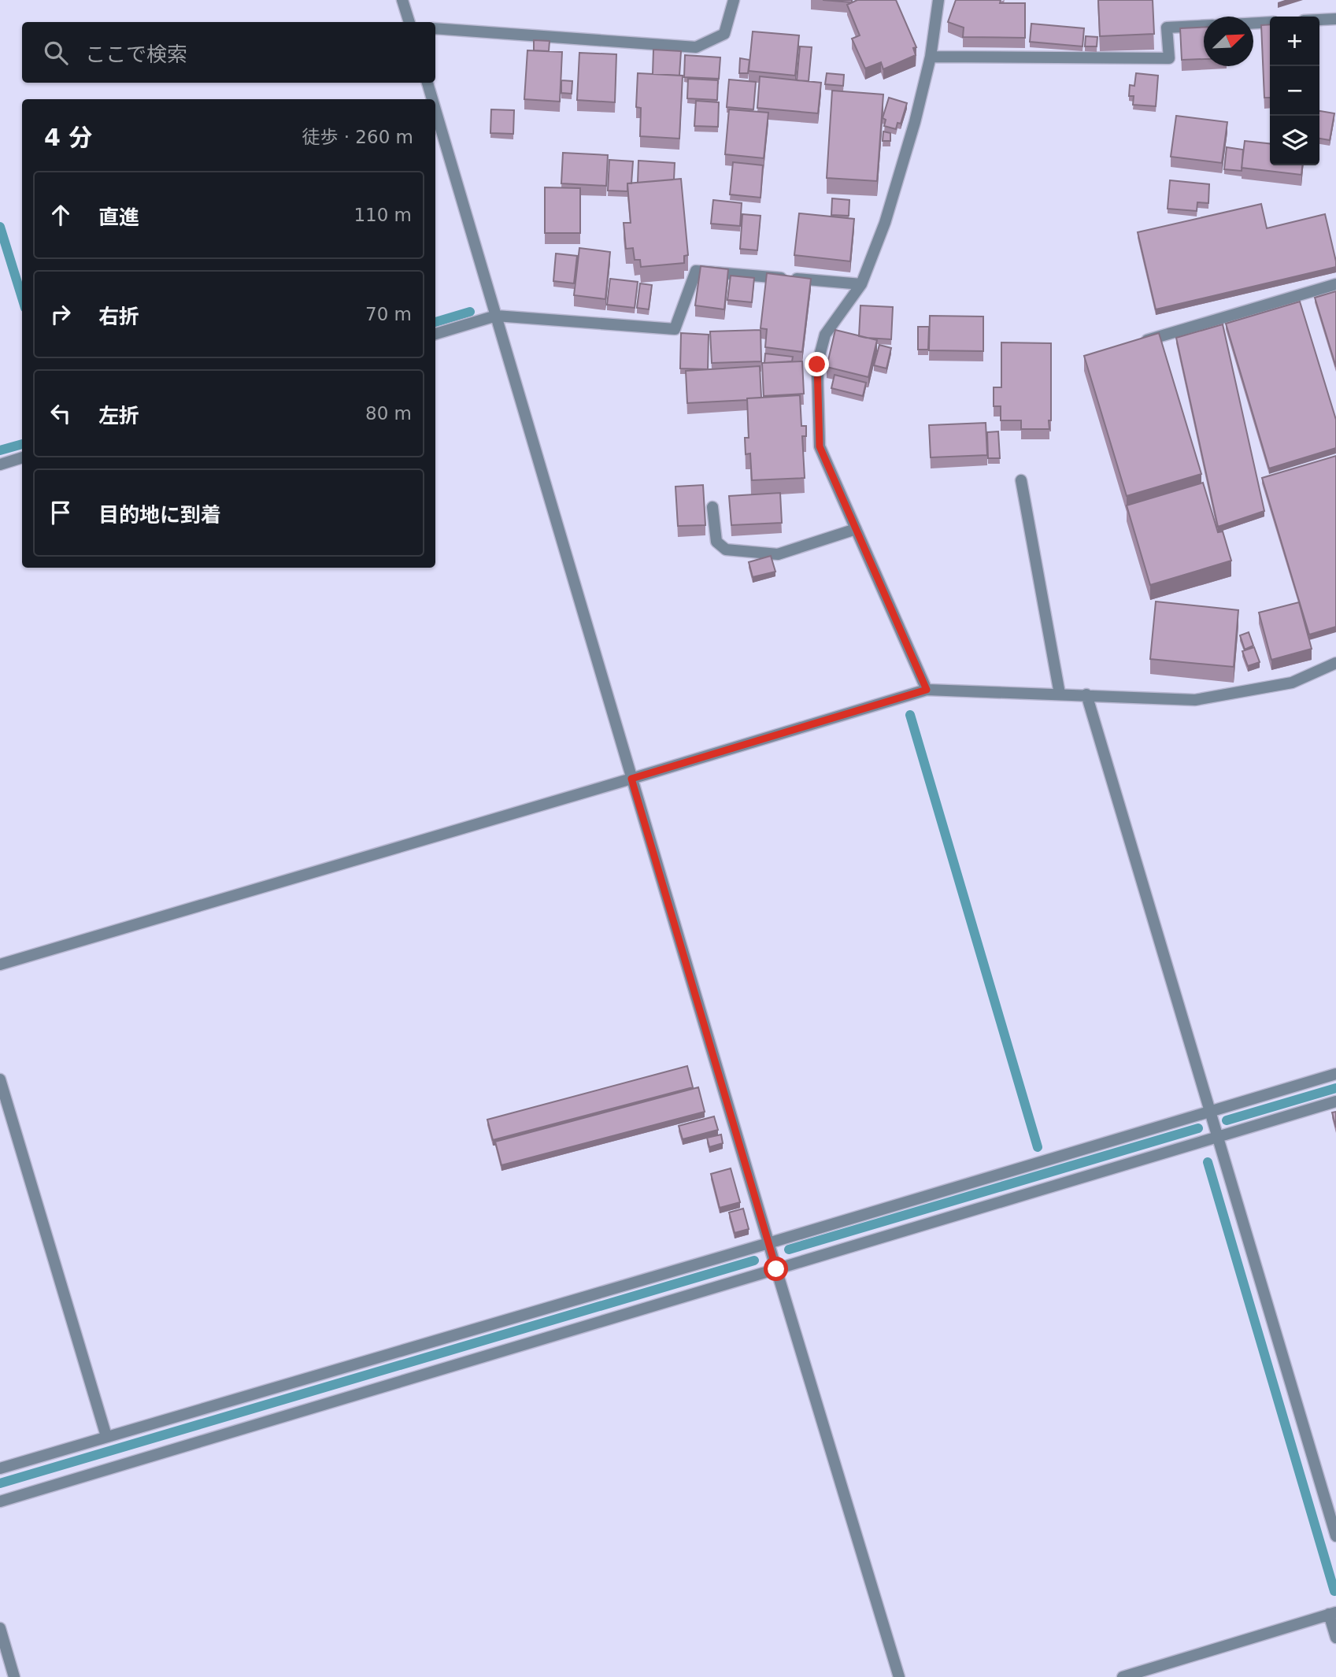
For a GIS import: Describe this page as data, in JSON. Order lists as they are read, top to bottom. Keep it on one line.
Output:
{"north":"top right","page":{"map_buttons":["+","−"],"search":"ここで検索","heading":["4 分","徒歩 · 260 m"],"list":[["直進","110 m"],["右折","70 m"],["左折","80 m"],"目的地に到着"]}}
